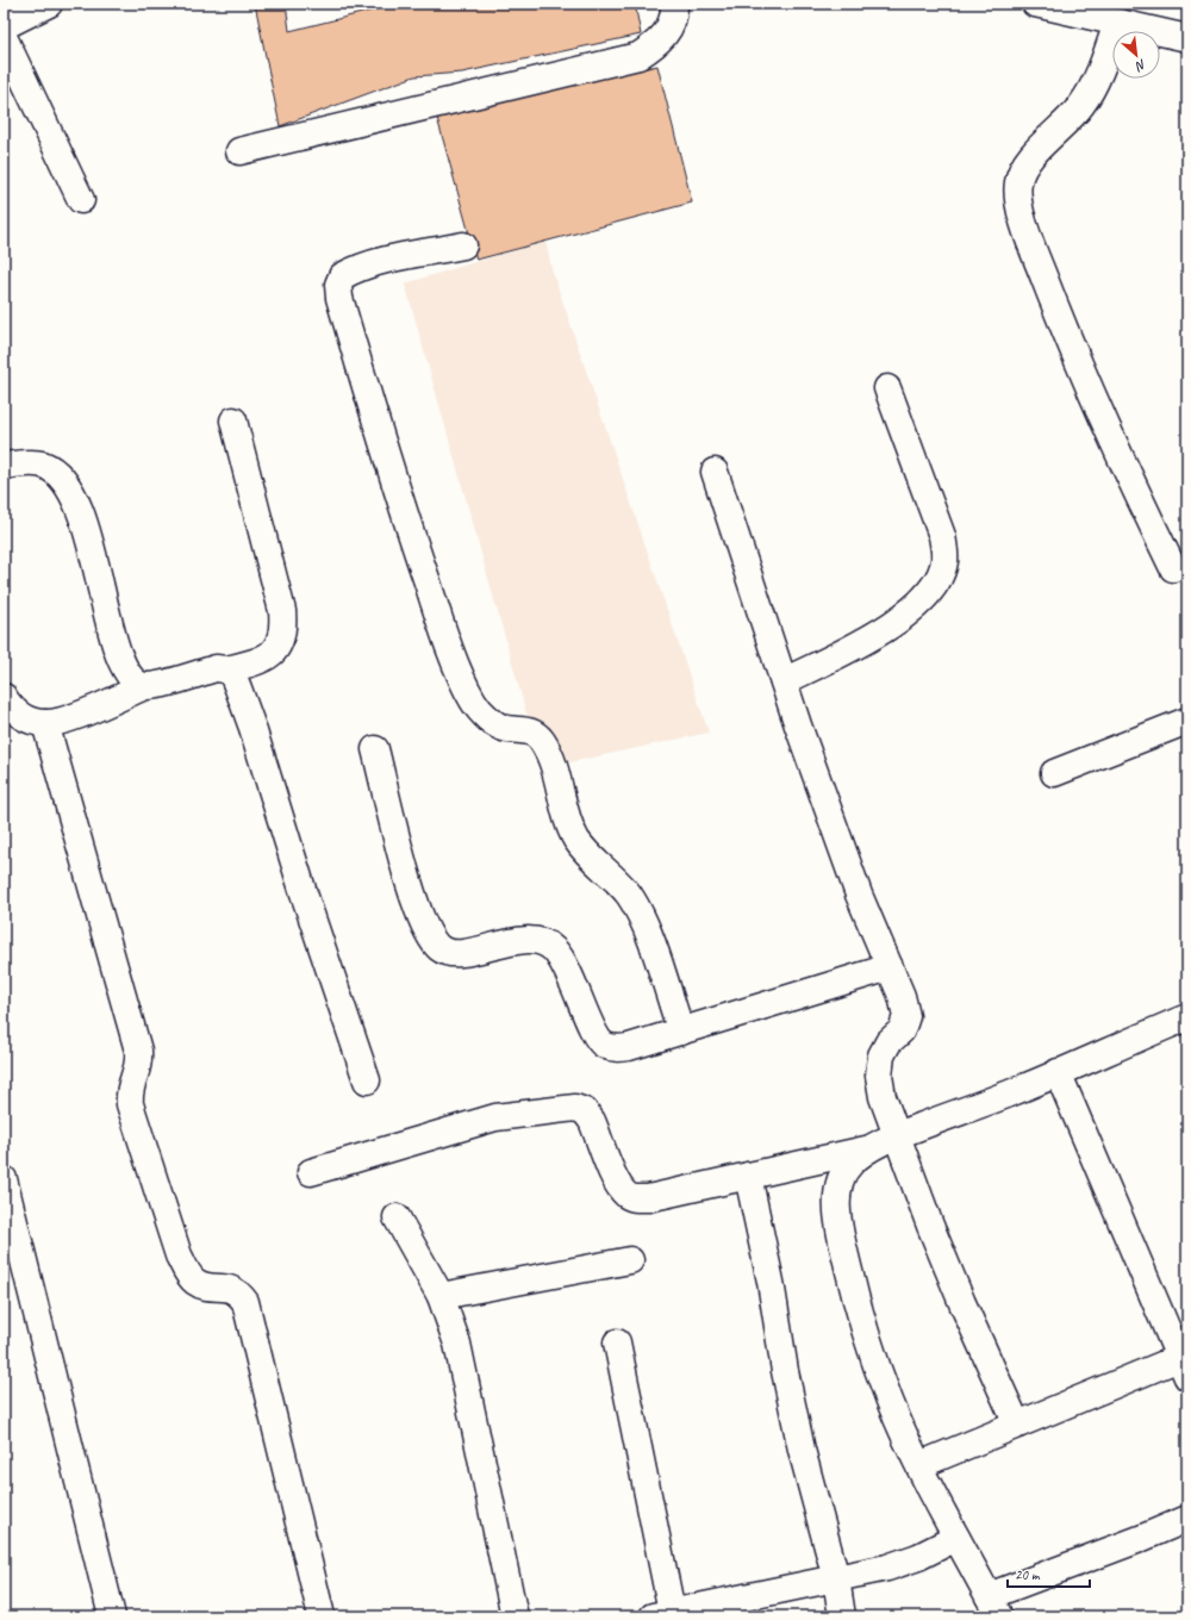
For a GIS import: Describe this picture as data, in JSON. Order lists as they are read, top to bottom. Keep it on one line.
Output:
{"scale_bar":"20 m","north":"bottom right"}
